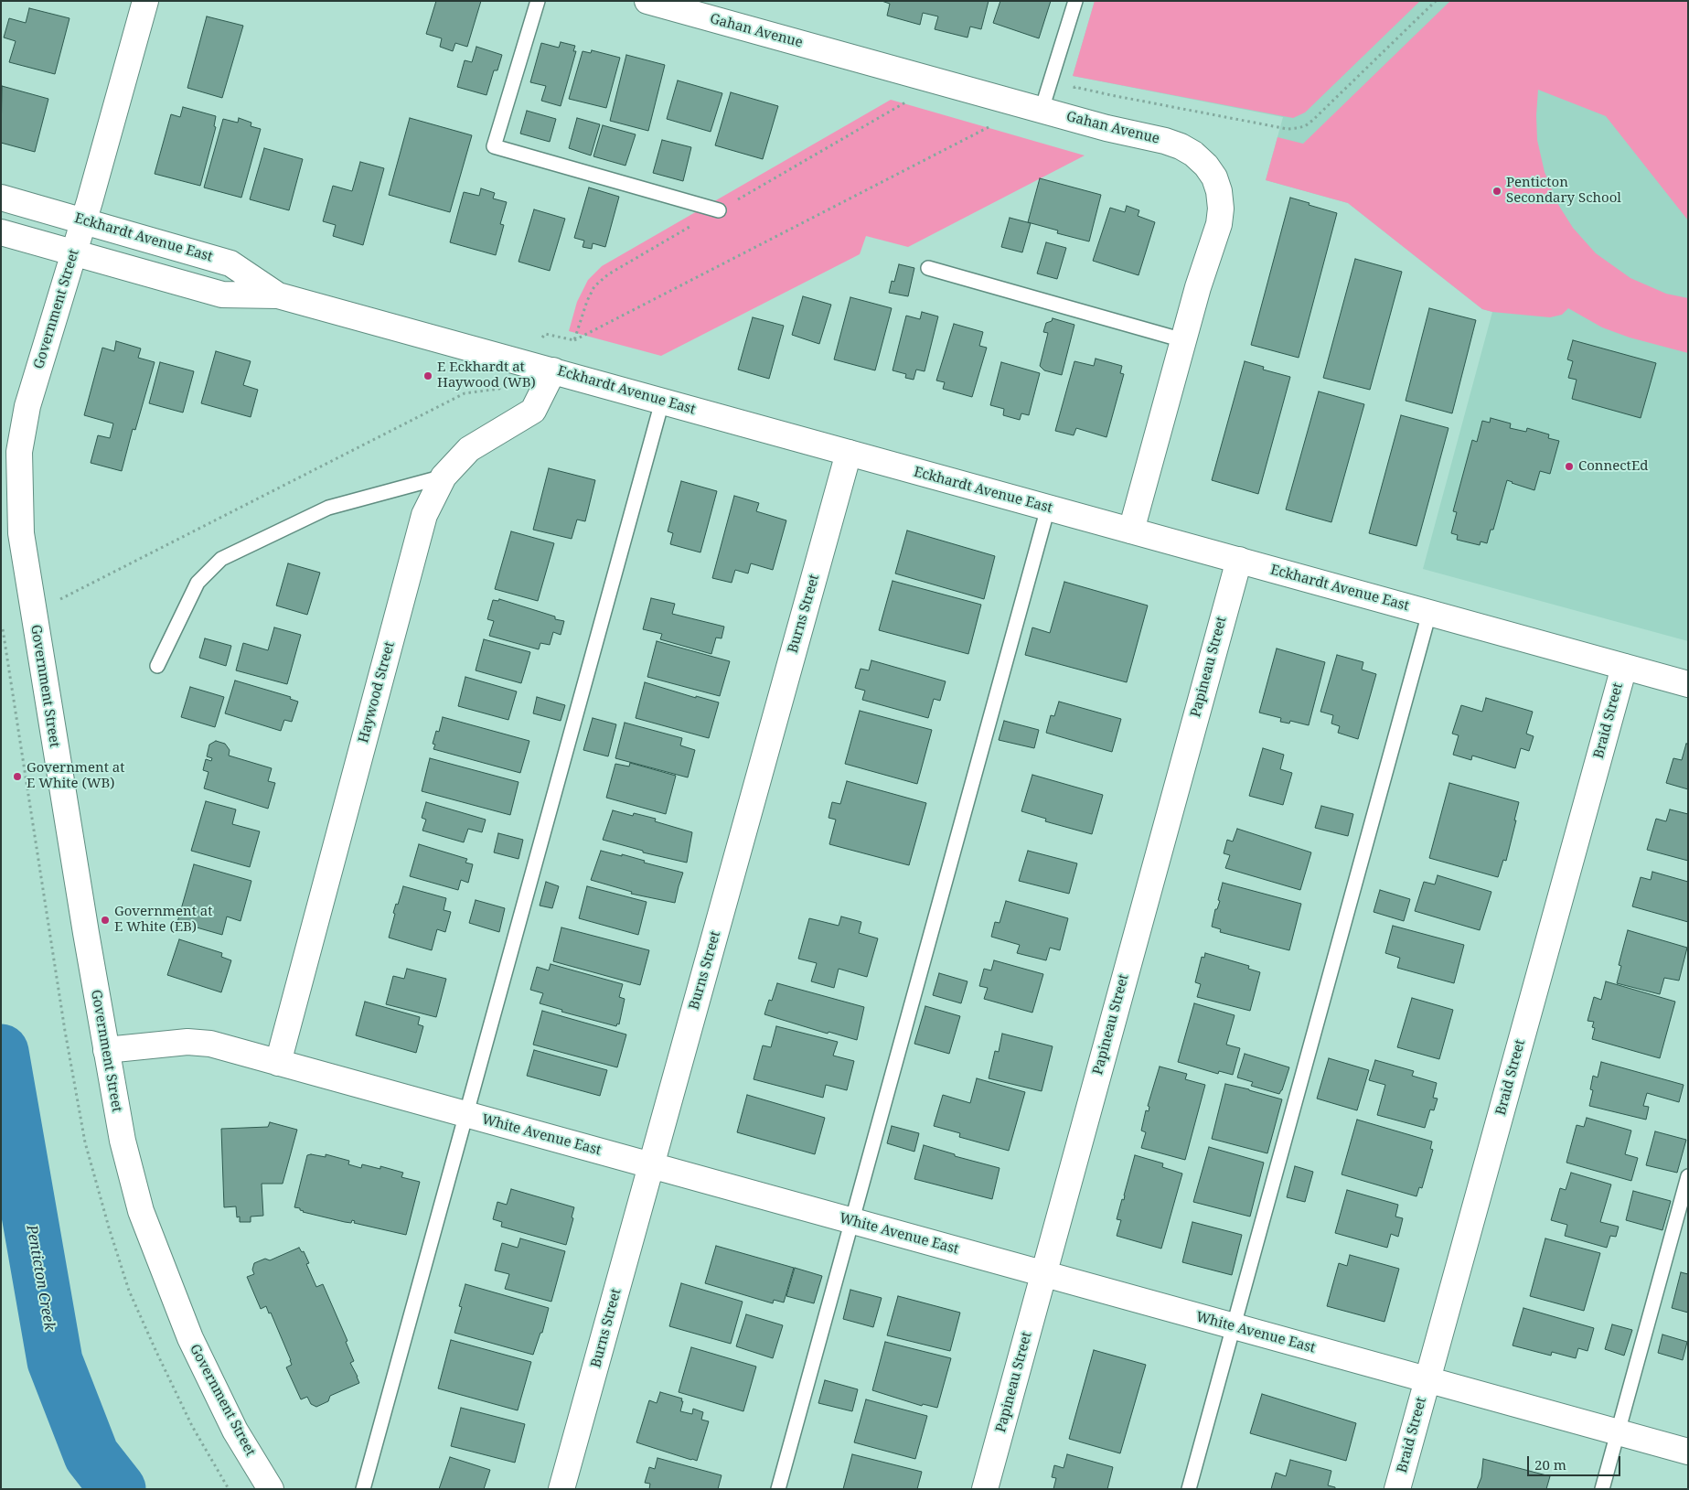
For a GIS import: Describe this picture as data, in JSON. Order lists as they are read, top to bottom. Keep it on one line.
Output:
{"streets":{"street":["Gahan Avenue","Eckhardt Avenue East","Government Street","Burns Street","Papineau Street","Haywood Street","Braid Street","White Avenue East"]},"crossings":[["Gahan Avenue","Eckhardt Avenue East"],["Eckhardt Avenue East","Government Street"],["Eckhardt Avenue East","Burns Street"],["Eckhardt Avenue East","Papineau Street"],["Eckhardt Avenue East","Haywood Street"],["Eckhardt Avenue East","Braid Street"],["Government Street","White Avenue East"],["Burns Street","White Avenue East"],["Papineau Street","White Avenue East"],["Haywood Street","White Avenue East"],["Braid Street","White Avenue East"]],"water":["Penticton Creek"],"places":["Penticton Secondary School","E Eckhardt at Haywood (WB)","ConnectEd","Government at E White (WB)","Government at E White (EB)"],"scale_bar":"20 m"}
